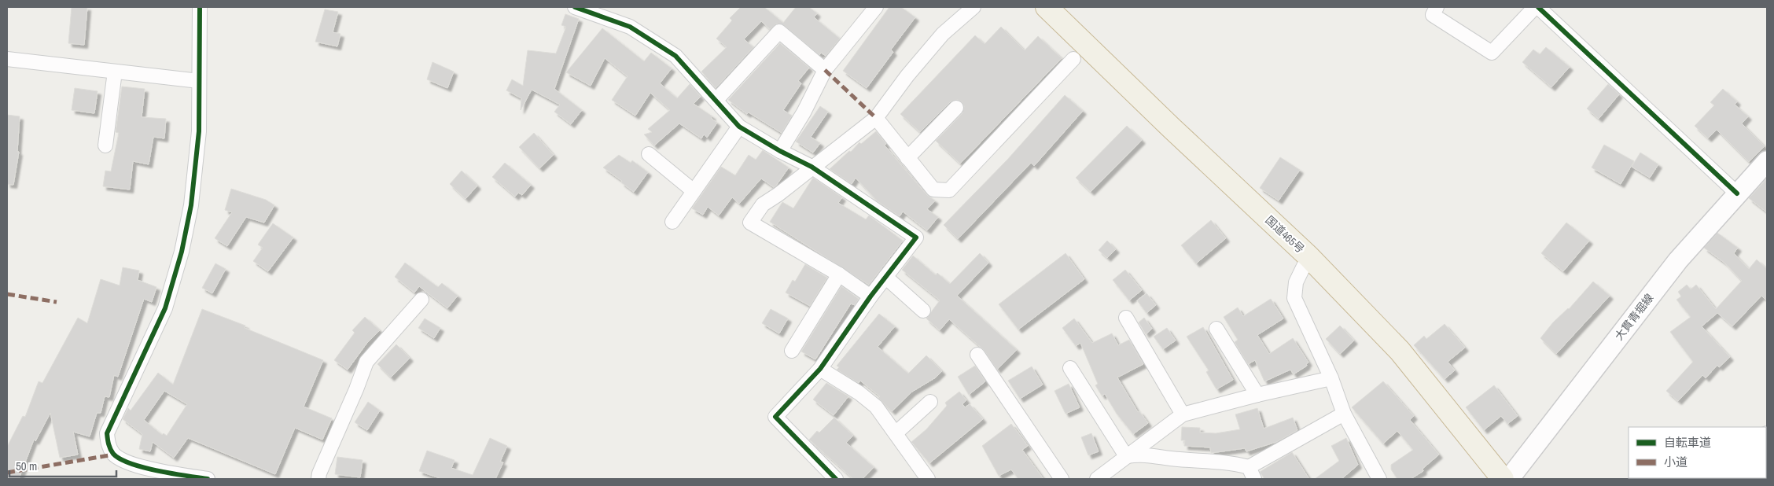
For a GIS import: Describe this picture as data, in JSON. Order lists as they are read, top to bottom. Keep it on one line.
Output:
{"streets":{"highway":["国道465号"],"main road":["大貫青堀線"]},"legend":["自転車道","小道"],"scale_bar":"50 m"}
